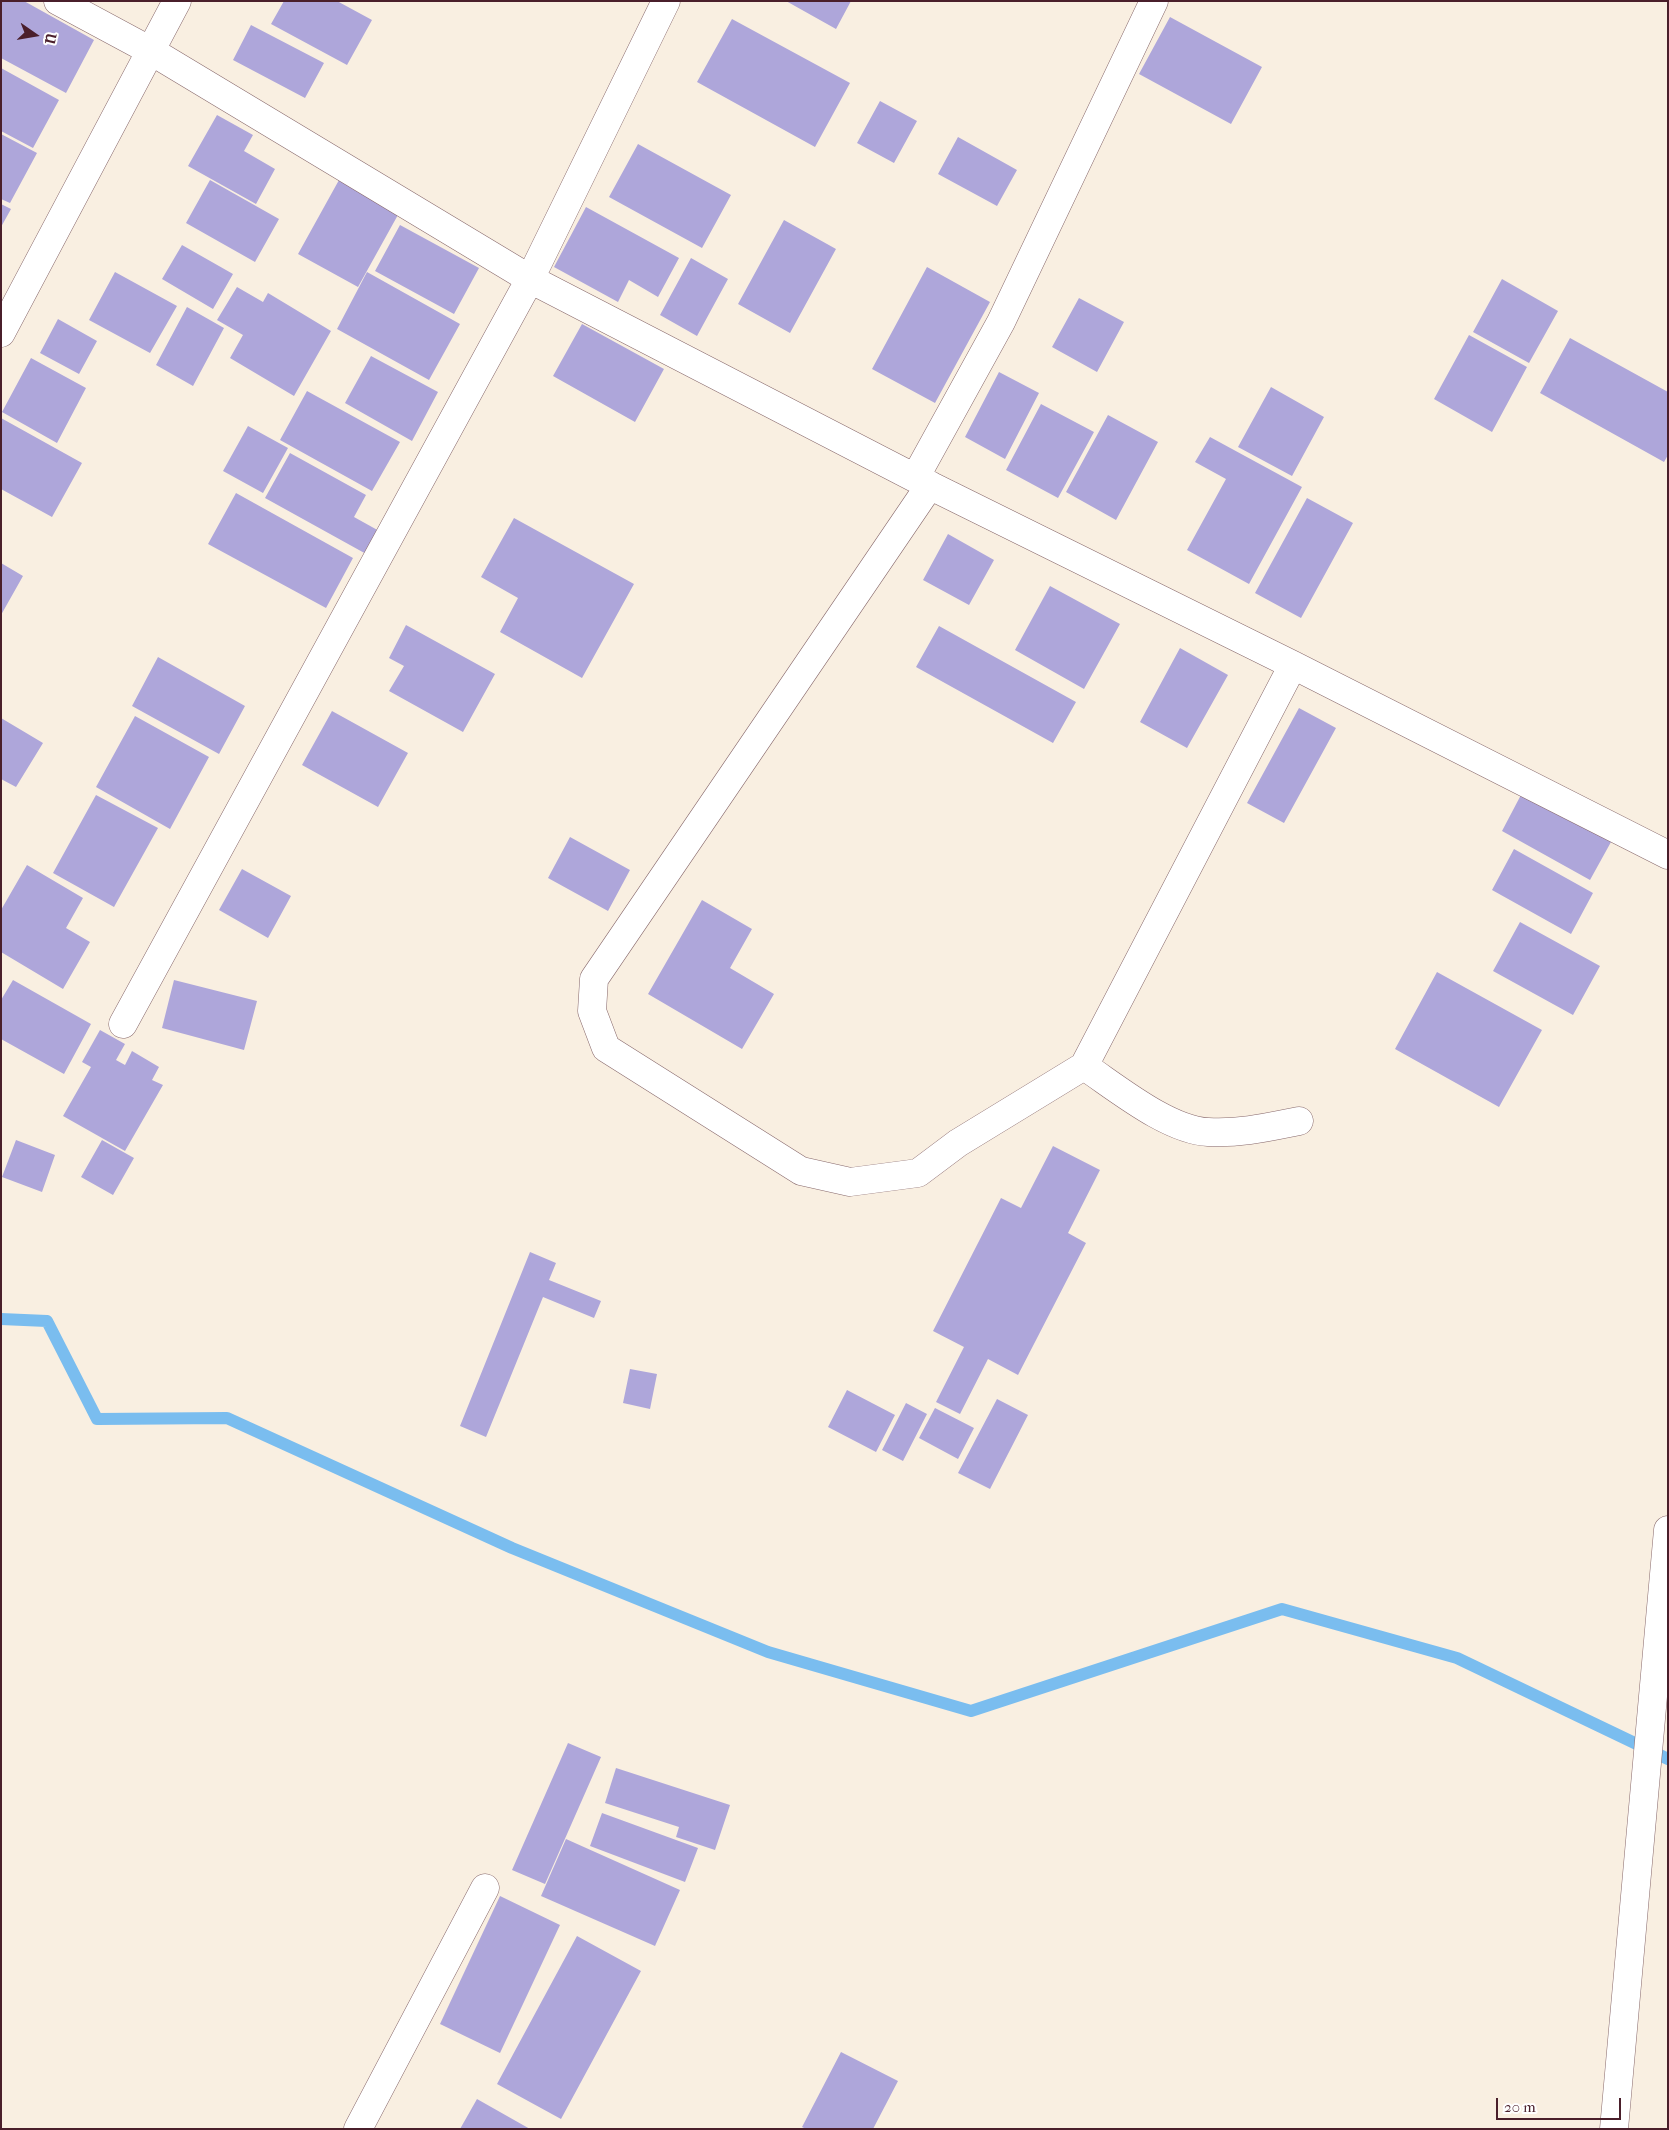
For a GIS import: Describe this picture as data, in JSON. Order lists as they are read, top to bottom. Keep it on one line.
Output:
{"scale_bar":"20 m","north":"right"}
